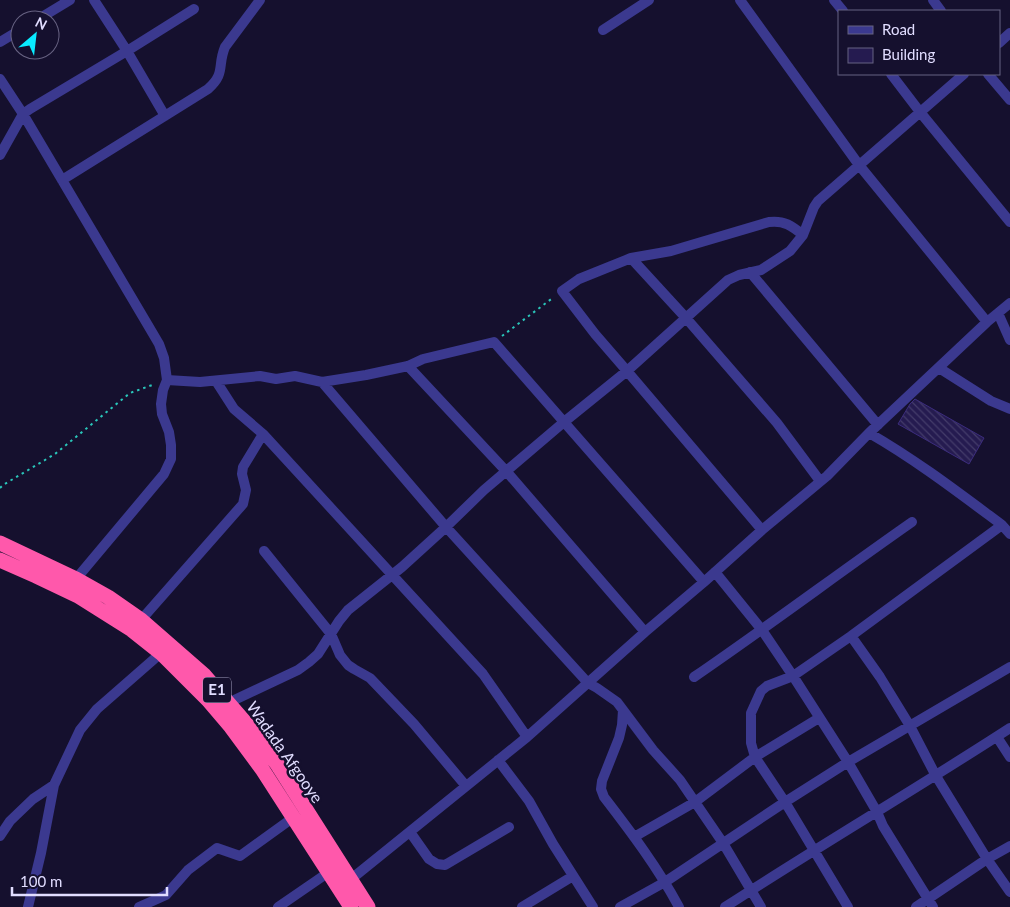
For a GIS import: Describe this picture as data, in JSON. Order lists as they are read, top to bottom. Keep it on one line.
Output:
{"streets":{"highway":["E1","Wadada Afgooye"]},"legend":["Road","Building"],"scale_bar":"100 m","north":"top right"}
